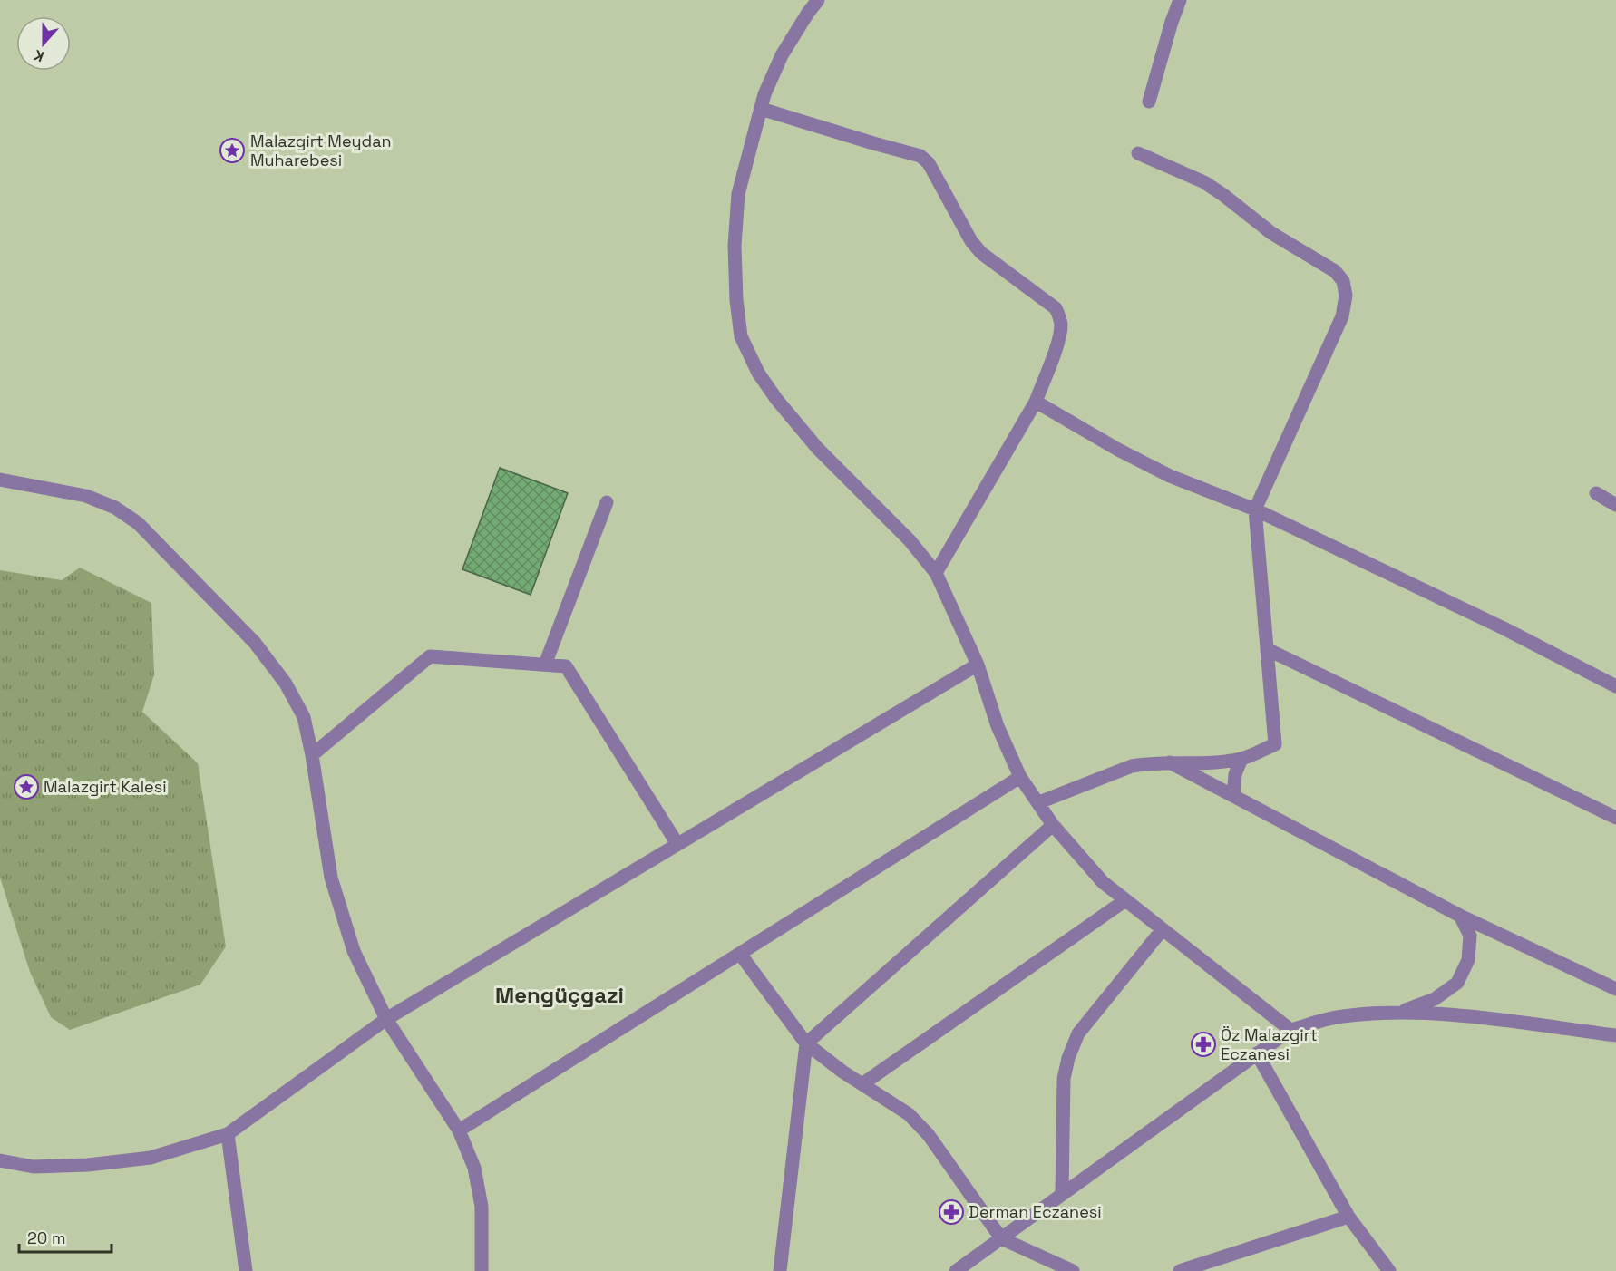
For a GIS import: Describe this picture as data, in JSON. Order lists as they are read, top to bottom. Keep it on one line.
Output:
{"districts":["Mengüçgazi"],"places":{"place":["Malazgirt Meydan Muharebesi","Malazgirt Kalesi"],"pharmacy":["Öz Malazgirt Eczanesi","Derman Eczanesi"]},"scale_bar":"20 m","north":"bottom"}
